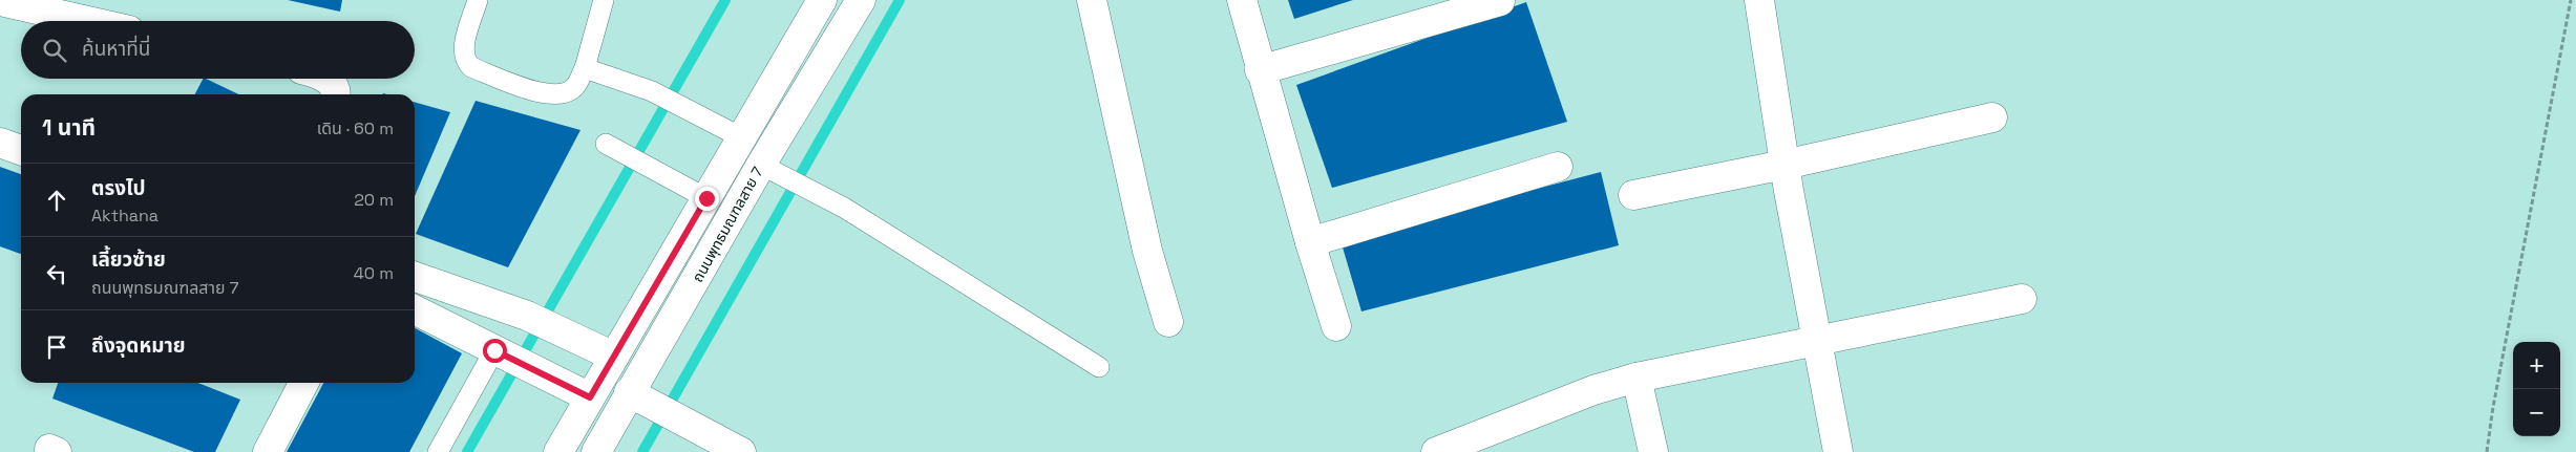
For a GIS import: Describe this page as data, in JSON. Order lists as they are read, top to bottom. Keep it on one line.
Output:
{"streets":{"street":["ถนนพุทธมณฑลสาย 7"]},"page":{"search":"ค้นหาที่นี่","heading":["1 นาที","เดิน · 60 m"],"list":[["ตรงไป","Akthana","20 m"],["เลี้ยวซ้าย","ถนนพุทธมณฑลสาย 7","40 m"],"ถึงจุดหมาย"],"map_buttons":["+","−"]}}
